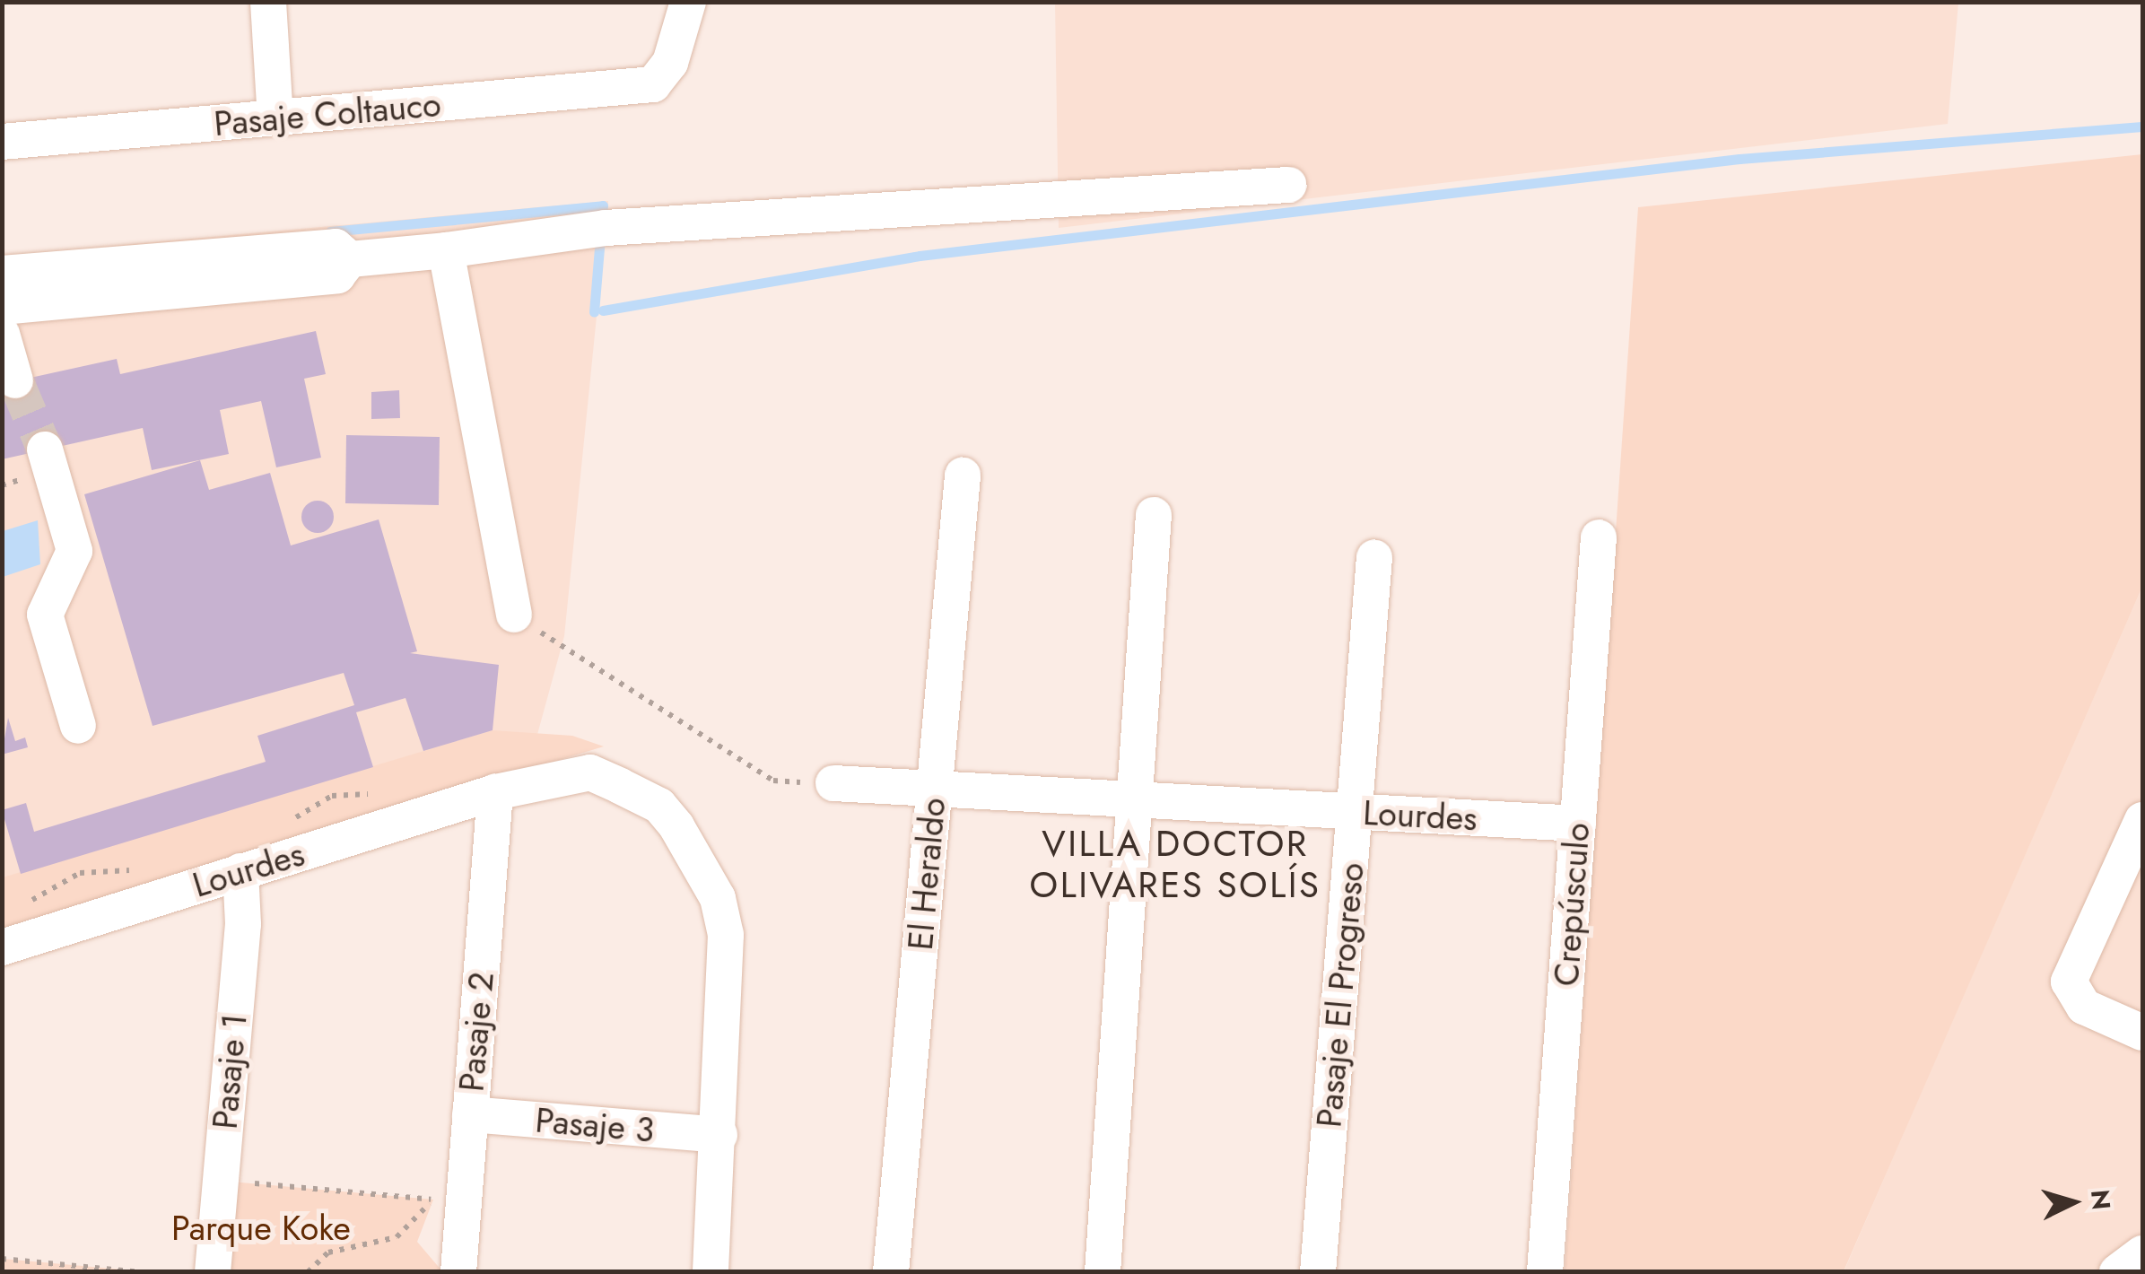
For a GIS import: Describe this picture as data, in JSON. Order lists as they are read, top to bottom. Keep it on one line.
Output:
{"streets":{"street":["Pasaje Coltauco","Lourdes","El Heraldo","Crepúsculo","Pasaje El Progreso","Pasaje 2","Pasaje 1","Pasaje 3"]},"crossings":[["Lourdes","El Heraldo"],["Lourdes","Crepúsculo"],["Lourdes","Pasaje El Progreso"],["Lourdes","Pasaje 2"],["Lourdes","Pasaje 1"],["Lourdes","Pasaje 3"],["Pasaje 2","Pasaje 3"]],"districts":["VILLA DOCTOR OLIVARES SOLÍS"],"parks":["Parque Koke"],"north":"right"}
